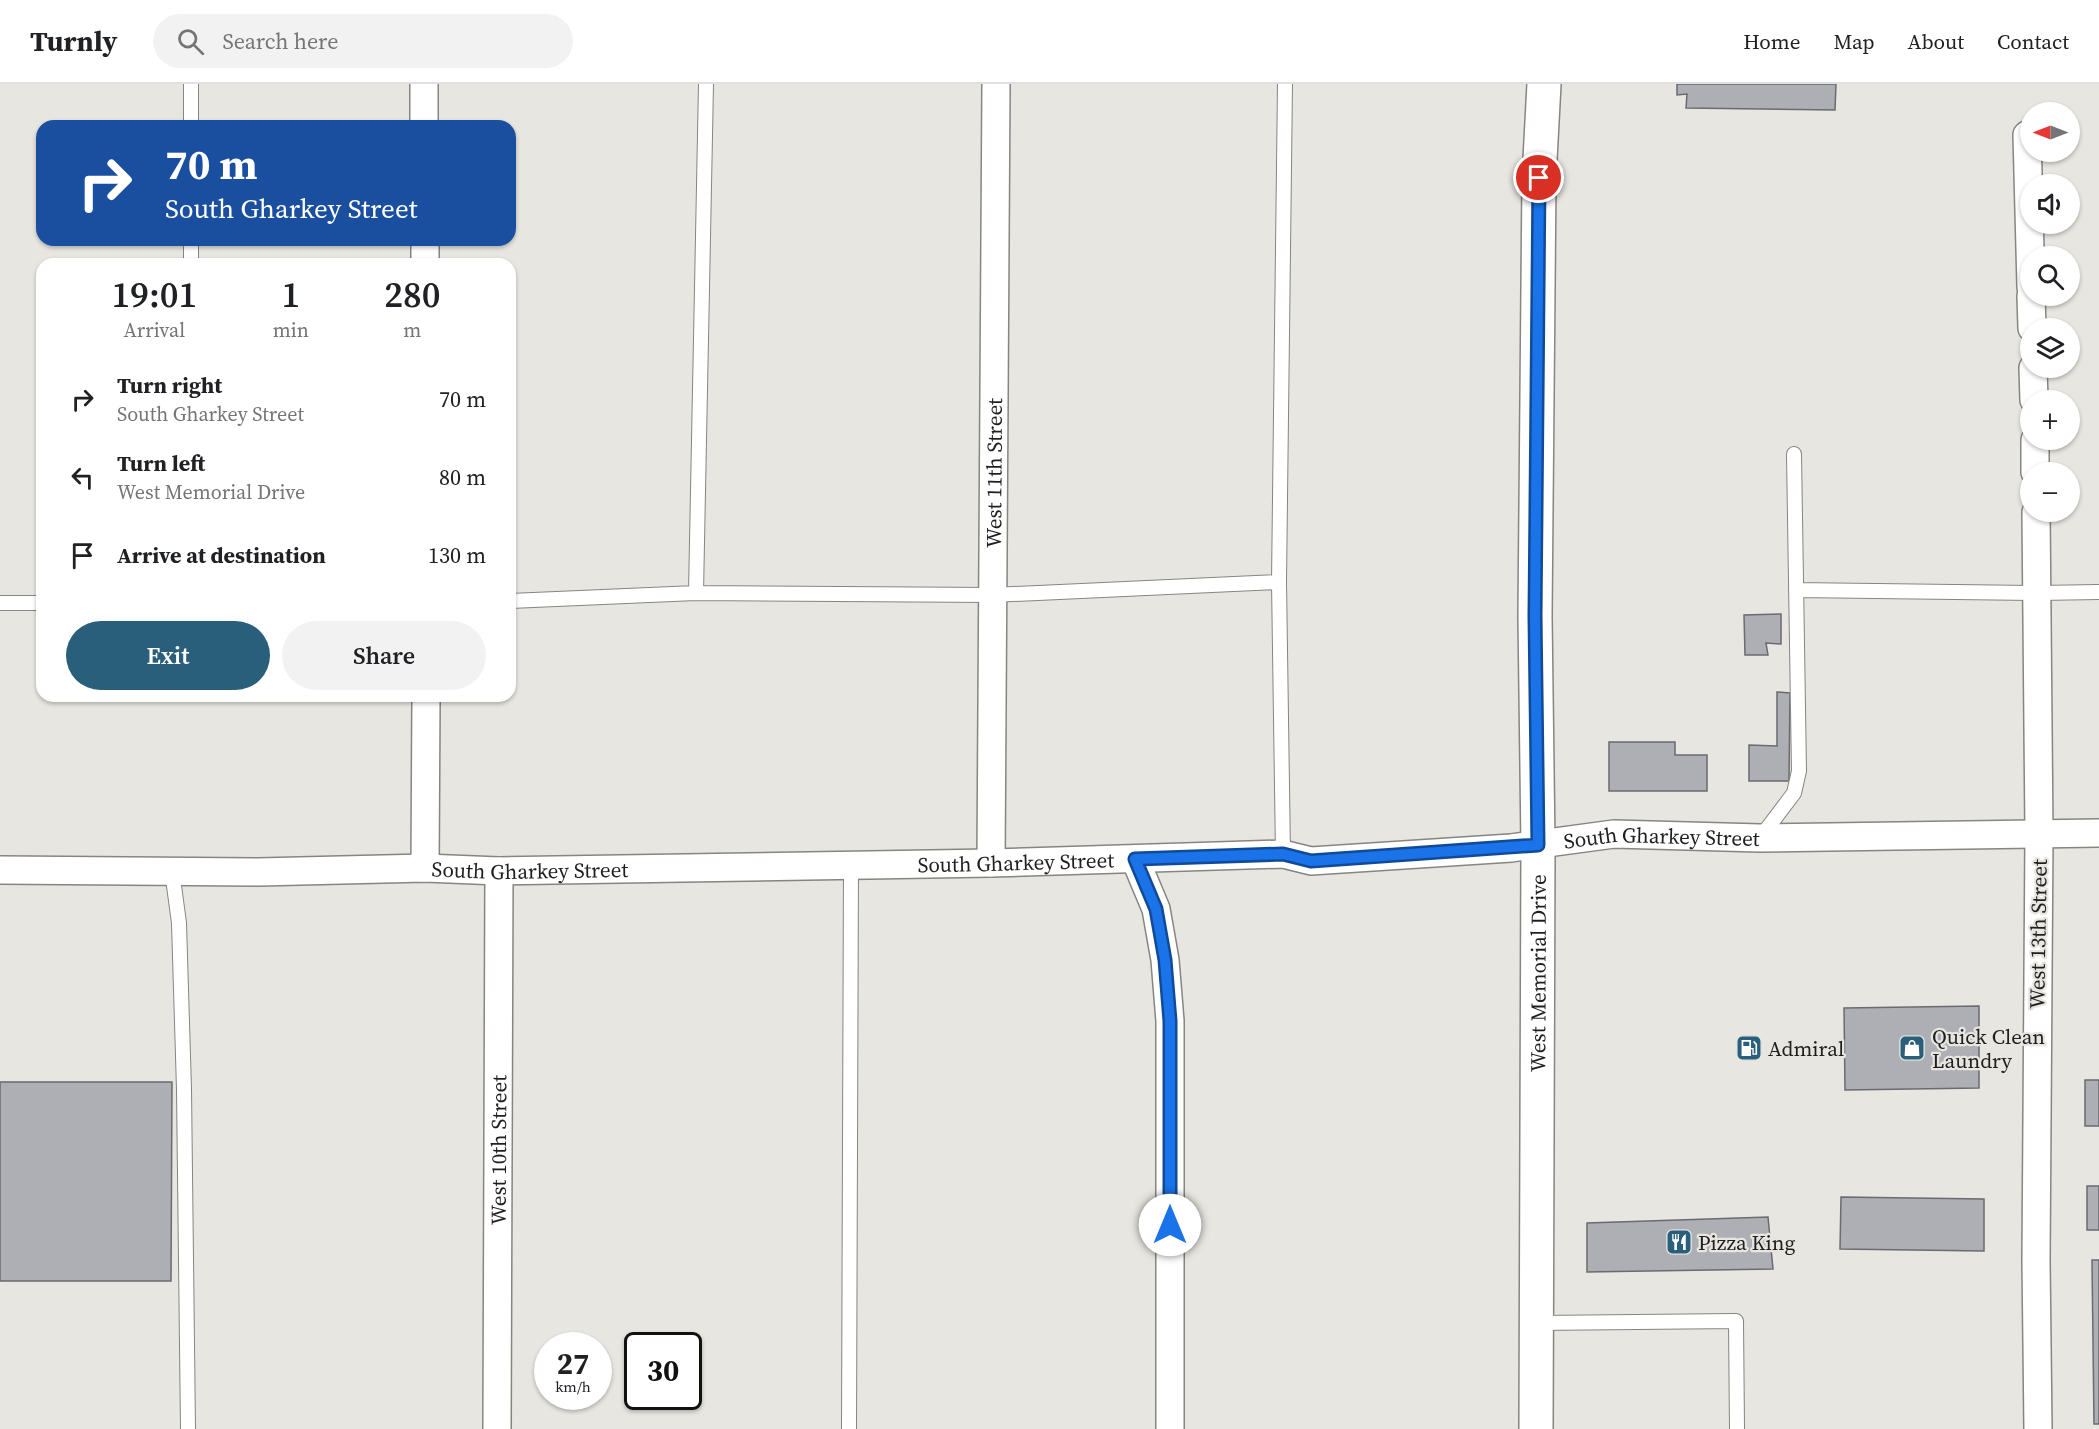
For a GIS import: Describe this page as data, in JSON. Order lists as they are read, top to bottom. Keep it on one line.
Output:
{"streets":{"main road":["West Memorial Drive"],"street":["West 11th Street","South Gharkey Street","West 13th Street","West 10th Street"]},"crossings":[["West 11th Street","South Gharkey Street"],["South Gharkey Street","West 13th Street"],["South Gharkey Street","West Memorial Drive"],["South Gharkey Street","West 10th Street"]],"places":{"fuel station":["Admiral"],"shop":["Quick Clean Laundry"],"restaurant":["Pizza King"]},"north":"left","page":{"header":"Turnly","search":"Search here","nav":["Home","Map","About","Contact"],"map_buttons":["+","−"],"turn":["70 m","South Gharkey Street"],"eta":["19:01","Arrival","1","min","280","m"],"list":[{"name":"Turn right","note":"South Gharkey Street","value":"70 m"},{"name":"Turn left","note":"West Memorial Drive","value":"80 m"},{"name":"Arrive at destination","value":"130 m"}],"buttons":["Exit","Share"],"speed":"27 km/h","limit":"30"}}
